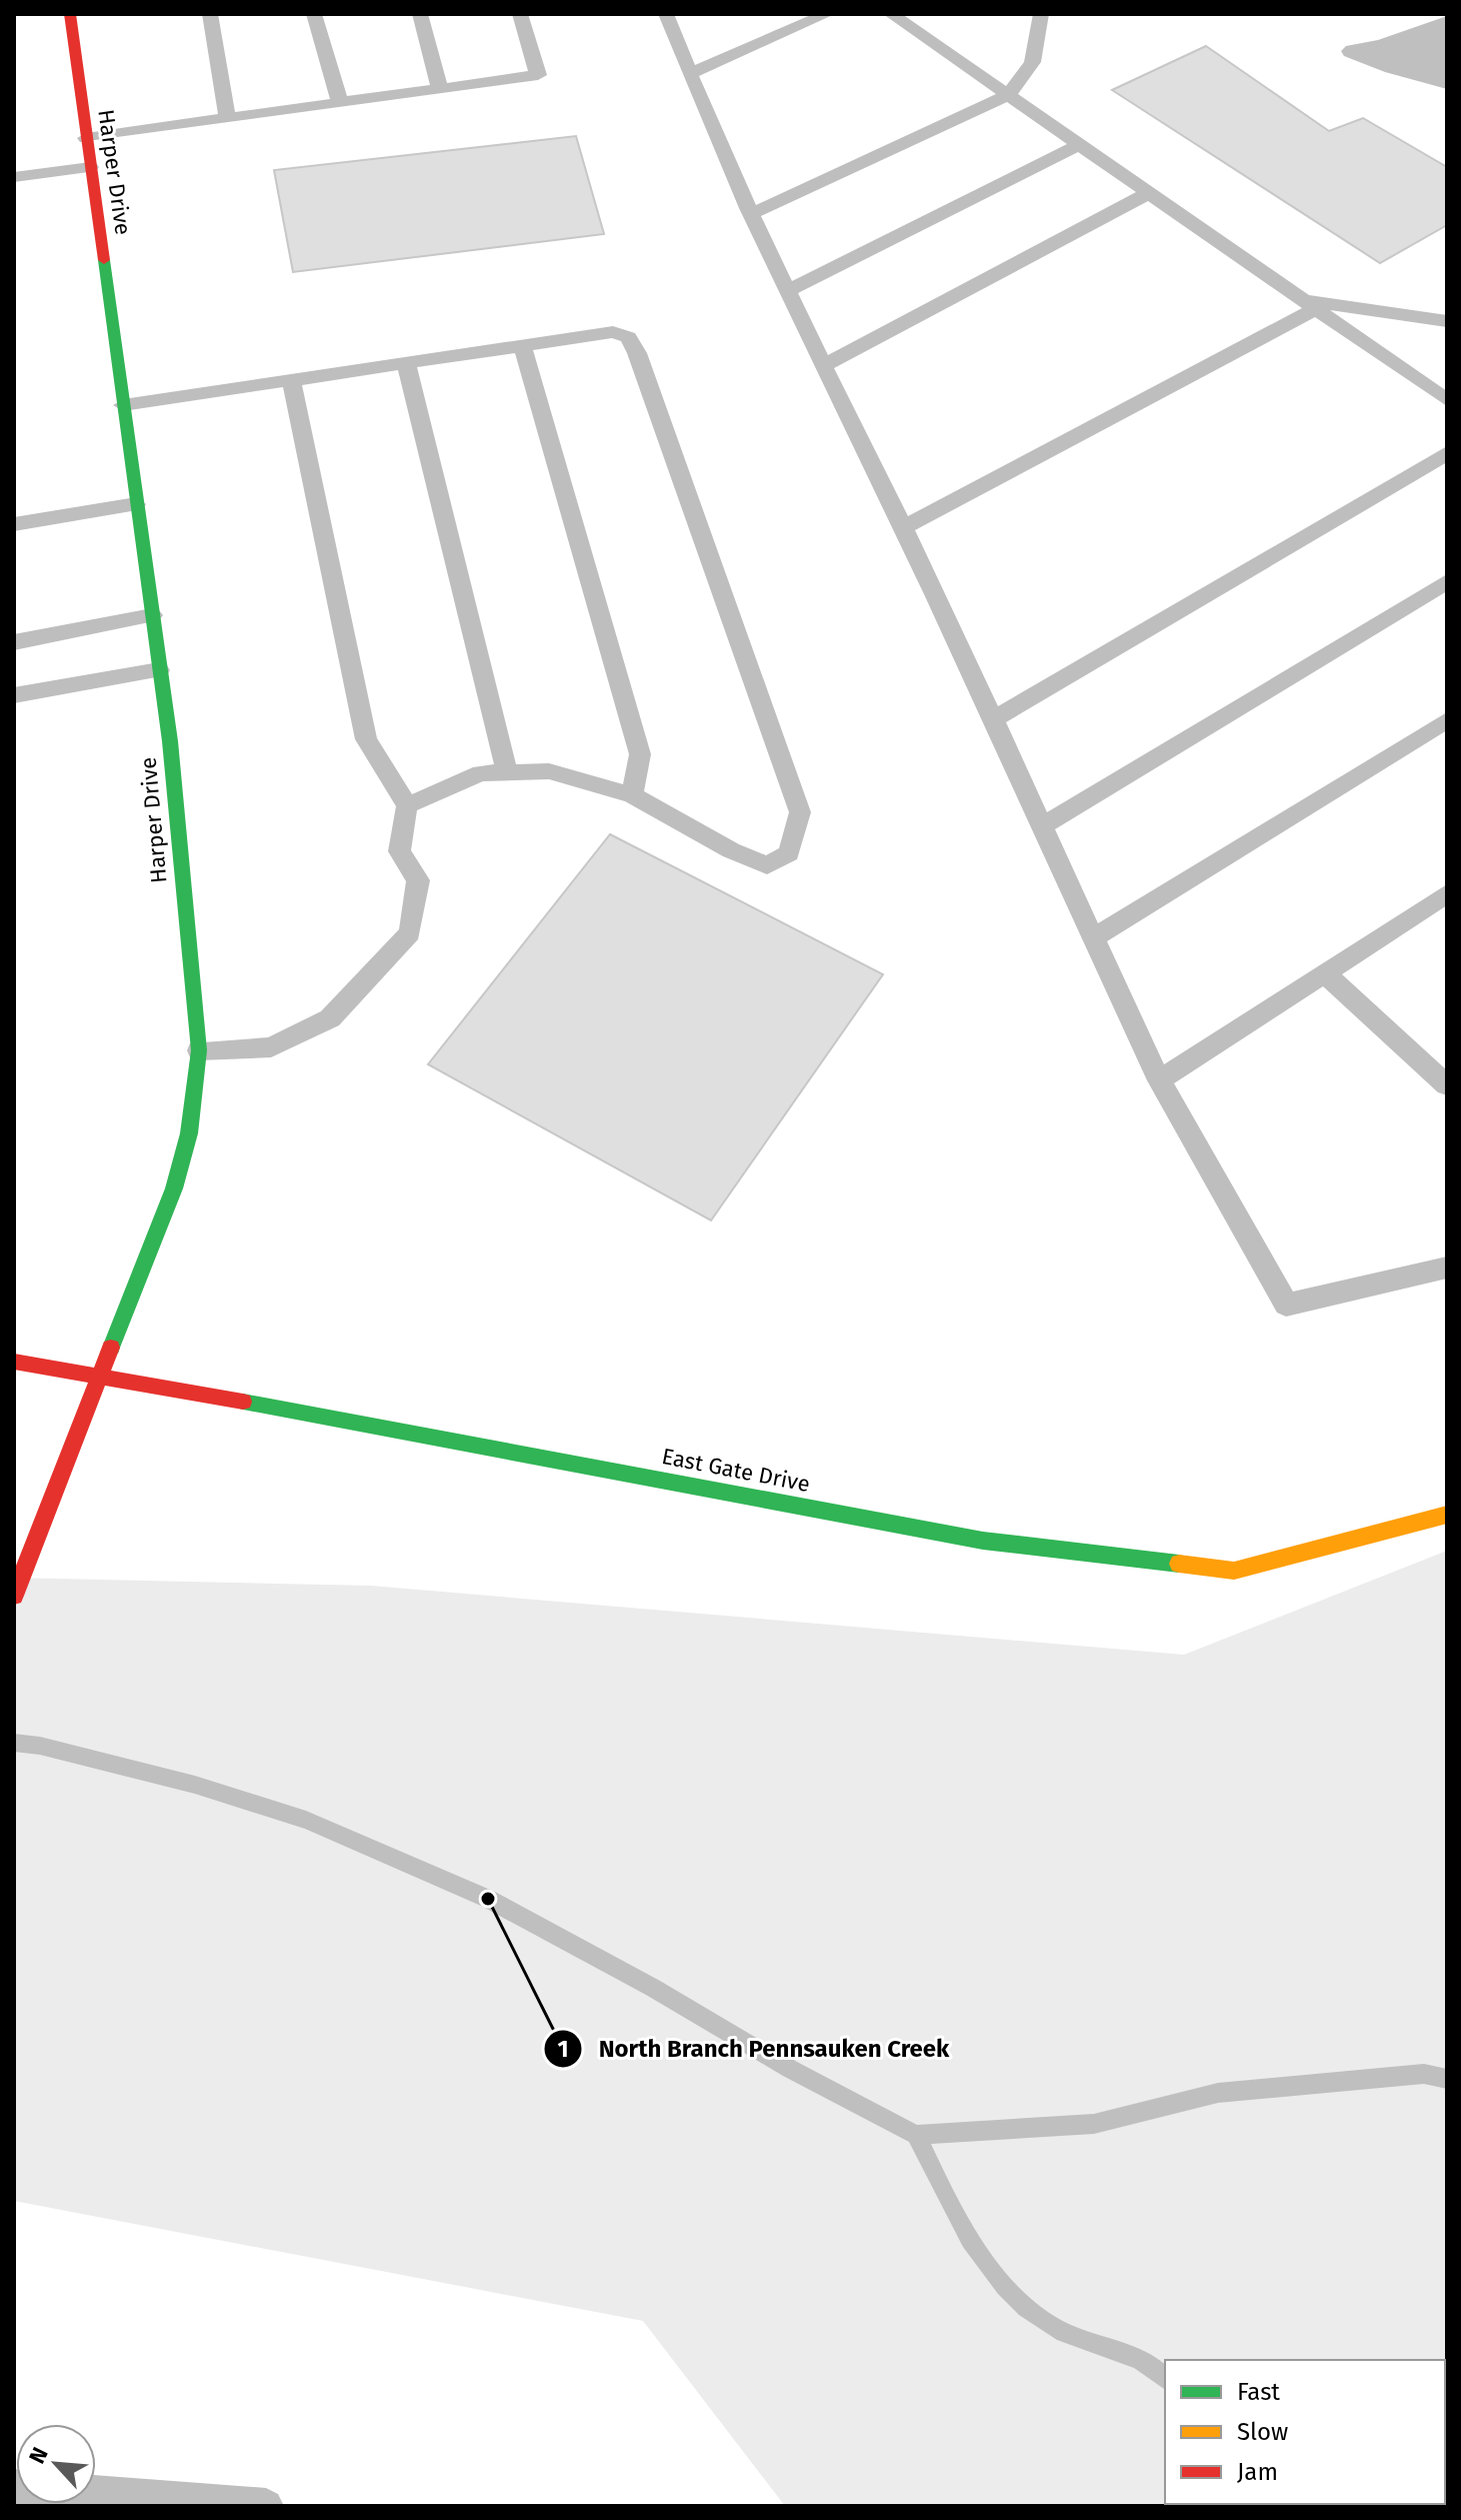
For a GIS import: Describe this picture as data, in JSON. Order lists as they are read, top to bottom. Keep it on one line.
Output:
{"streets":{"street":["Harper Drive","East Gate Drive"]},"crossings":[["Harper Drive","East Gate Drive"]],"places":["North Branch Pennsauken Creek"],"legend":["Fast","Slow","Jam"],"north":"top left"}
